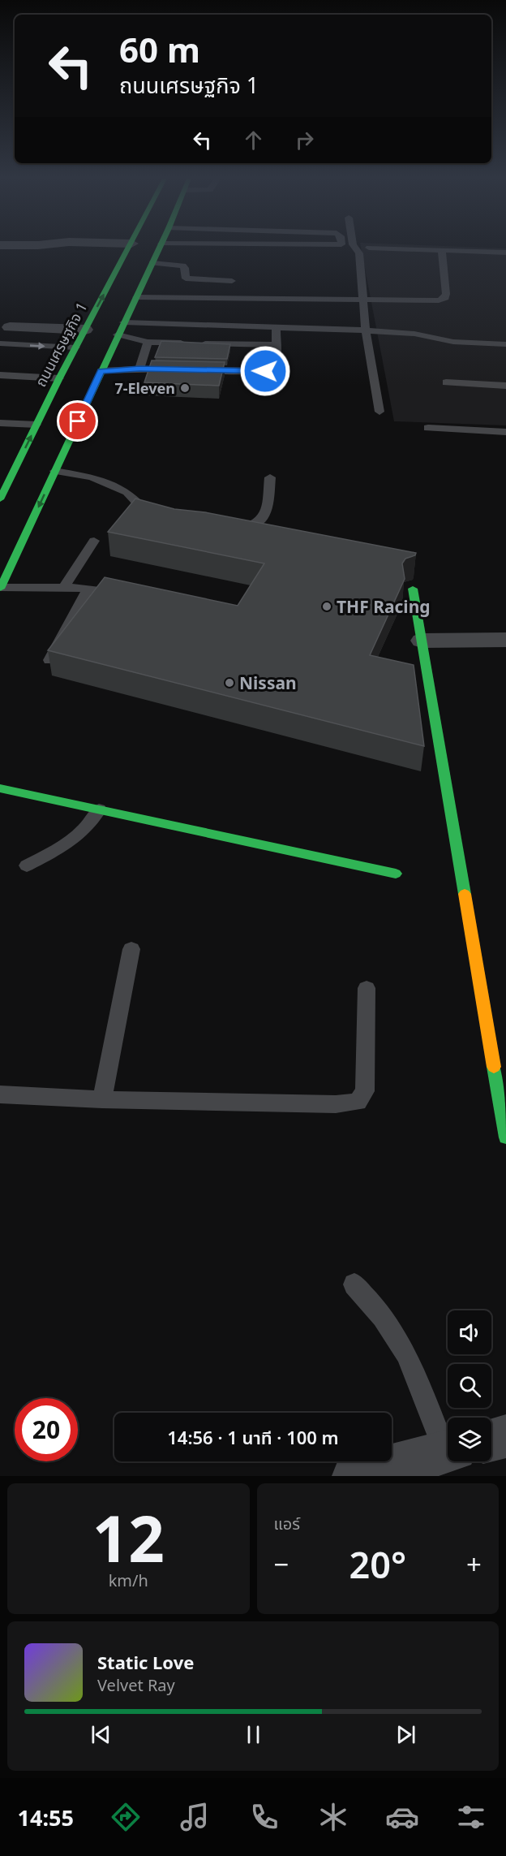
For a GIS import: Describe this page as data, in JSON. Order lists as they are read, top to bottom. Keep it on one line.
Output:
{"streets":{"main road":["ถนนเศรษฐกิจ 1"]},"places":["7-Eleven","THF Racing","Nissan"],"page":{"turn":["60 m","ถนนเศรษฐกิจ 1"],"limit":"20","trip":"14:56 · 1 นาที · 100 m","tile":[["12","km/h"],"แอร์"],"heat":["−","20°","+"],"song":["Static Love","Velvet Ray"],"tabs":"14:55"}}
